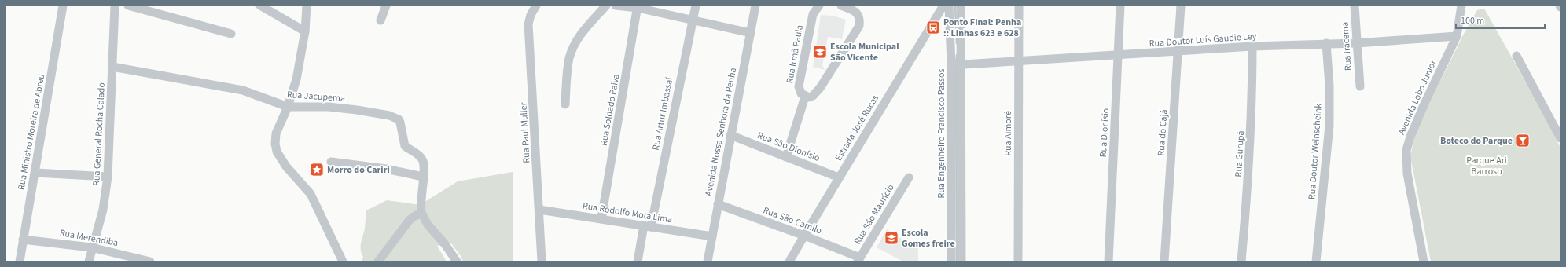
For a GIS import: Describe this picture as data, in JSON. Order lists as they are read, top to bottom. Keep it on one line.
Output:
{"streets":{"street":["Rua Doutor Luís Gaudie Ley","Rua Iracema","Rua Irmã Paula","Rua Jacupema","Avenida Lobo Junior","Rua Soldado Paiva","Rua Artur Imbassaí","Estrada José Rucas","Rua Ministro Moreira de Abreu","Avenida Nossa Senhora da Penha","Rua Paul Muller","Rua Dionísio","Rua do Cajá","Rua Engenheiro Francisco Passos","Rua Aimoré","Rua General Rocha Calado","Rua São Dionísio","Rua Doutor Weinscheink","Rua Gurupá","Rua Rodolfo Mota Lima","Rua São Maurício","Rua São Camilo","Rua Merendiba"]},"crossings":[["Rua Doutor Luís Gaudie Ley","Rua Iracema"],["Rua Doutor Luís Gaudie Ley","Avenida Lobo Junior"],["Rua Doutor Luís Gaudie Ley","Rua Dionísio"],["Rua Doutor Luís Gaudie Ley","Rua do Cajá"],["Rua Doutor Luís Gaudie Ley","Rua Engenheiro Francisco Passos"],["Rua Doutor Luís Gaudie Ley","Rua Aimoré"],["Rua Doutor Luís Gaudie Ley","Rua Doutor Weinscheink"],["Rua Doutor Luís Gaudie Ley","Rua Gurupá"],["Rua Jacupema","Rua General Rocha Calado"],["Rua Soldado Paiva","Rua Rodolfo Mota Lima"],["Rua Artur Imbassaí","Rua Rodolfo Mota Lima"],["Estrada José Rucas","Rua São Dionísio"],["Estrada José Rucas","Rua São Camilo"],["Rua Ministro Moreira de Abreu","Rua Merendiba"],["Avenida Nossa Senhora da Penha","Rua São Dionísio"],["Avenida Nossa Senhora da Penha","Rua Rodolfo Mota Lima"],["Avenida Nossa Senhora da Penha","Rua São Camilo"],["Rua Paul Muller","Rua Rodolfo Mota Lima"],["Rua General Rocha Calado","Rua Merendiba"],["Rua São Maurício","Rua São Camilo"]],"parks":["Parque Ari Barroso"],"places":{"bus stop":["Ponto Final: Penha :: Linhas 623 e 628"],"school or university":["Escola Municipal São Vicente","Escola Gomes freire"],"bar":["Boteco do Parque"],"place":["Morro do Cariri"]},"scale_bar":"100 m"}
